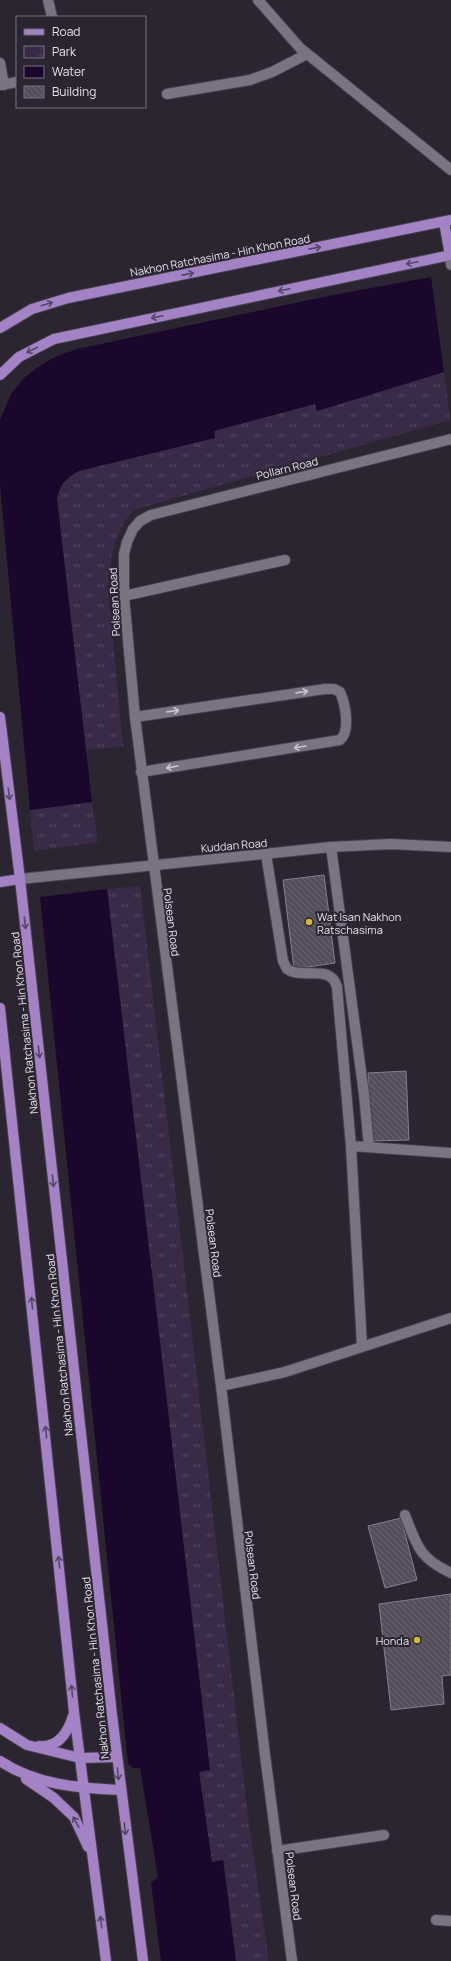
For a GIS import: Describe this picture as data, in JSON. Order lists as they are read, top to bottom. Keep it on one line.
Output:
{"streets":{"main road":["Nakhon Ratchasima - Hin Khon Road"],"street":["Pollarn Road","Polsean Road","Kuddan Road"]},"crossings":[["Nakhon Ratchasima - Hin Khon Road","Kuddan Road"],["Pollarn Road","Polsean Road"],["Polsean Road","Kuddan Road"]],"places":["Wat Isan Nakhon Ratschasima","Honda"],"legend":["Road","Park","Water","Building"]}
